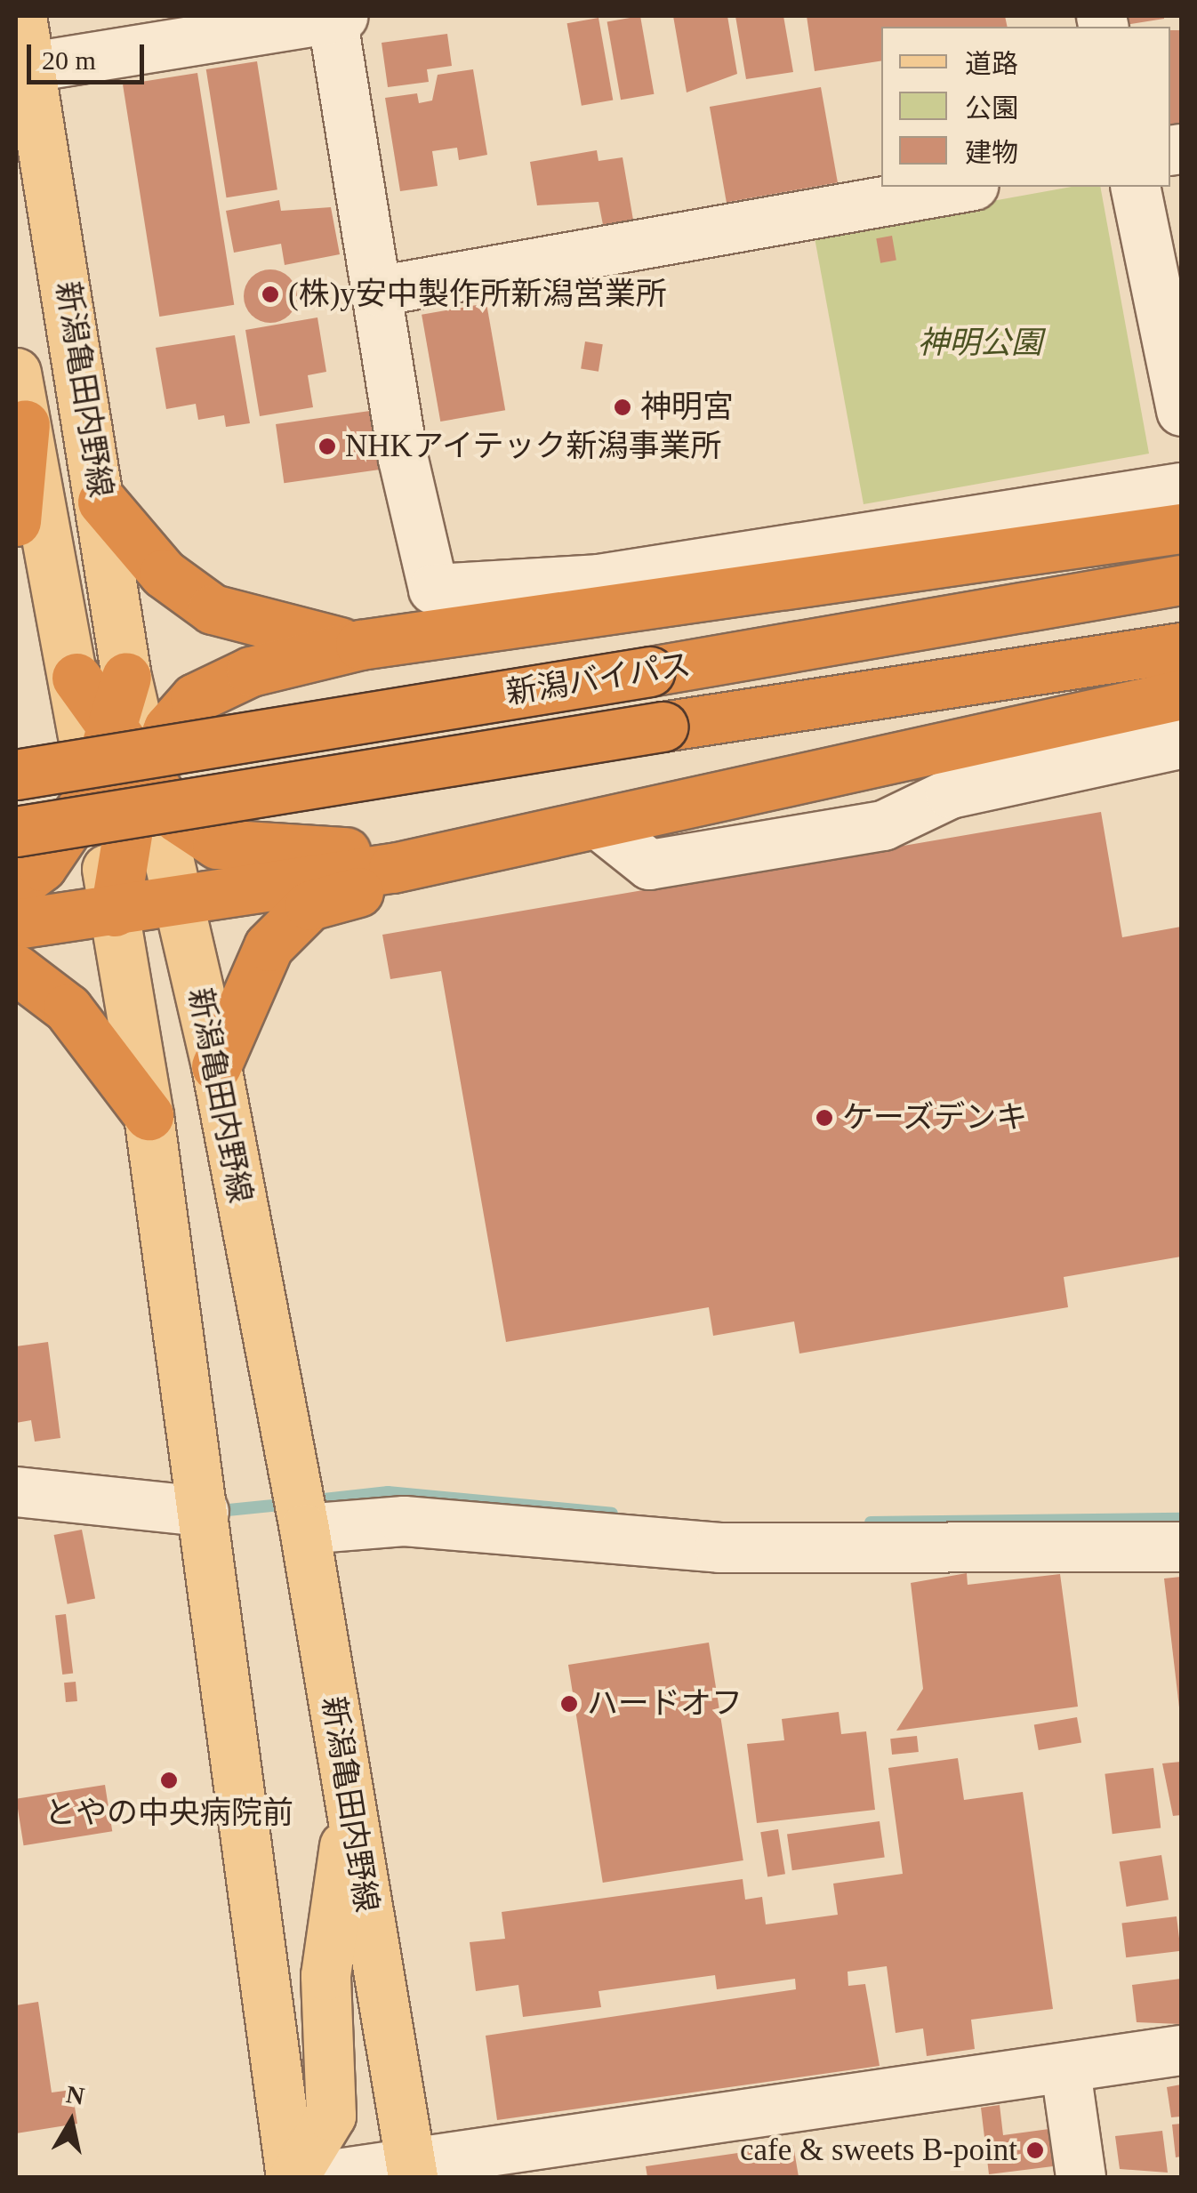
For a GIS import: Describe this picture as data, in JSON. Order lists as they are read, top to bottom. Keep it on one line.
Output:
{"streets":{"highway":["新潟バイパス"],"main road":["新潟亀田内野線"]},"parks":["神明公園"],"places":["(株)y安中製作所新潟営業所","神明宮","NHKアイテック新潟事業所","ケーズデンキ","ハードオフ","とやの中央病院前","cafe & sweets B-point"],"legend":["道路","公園","建物"],"scale_bar":"20 m","north":"top"}
